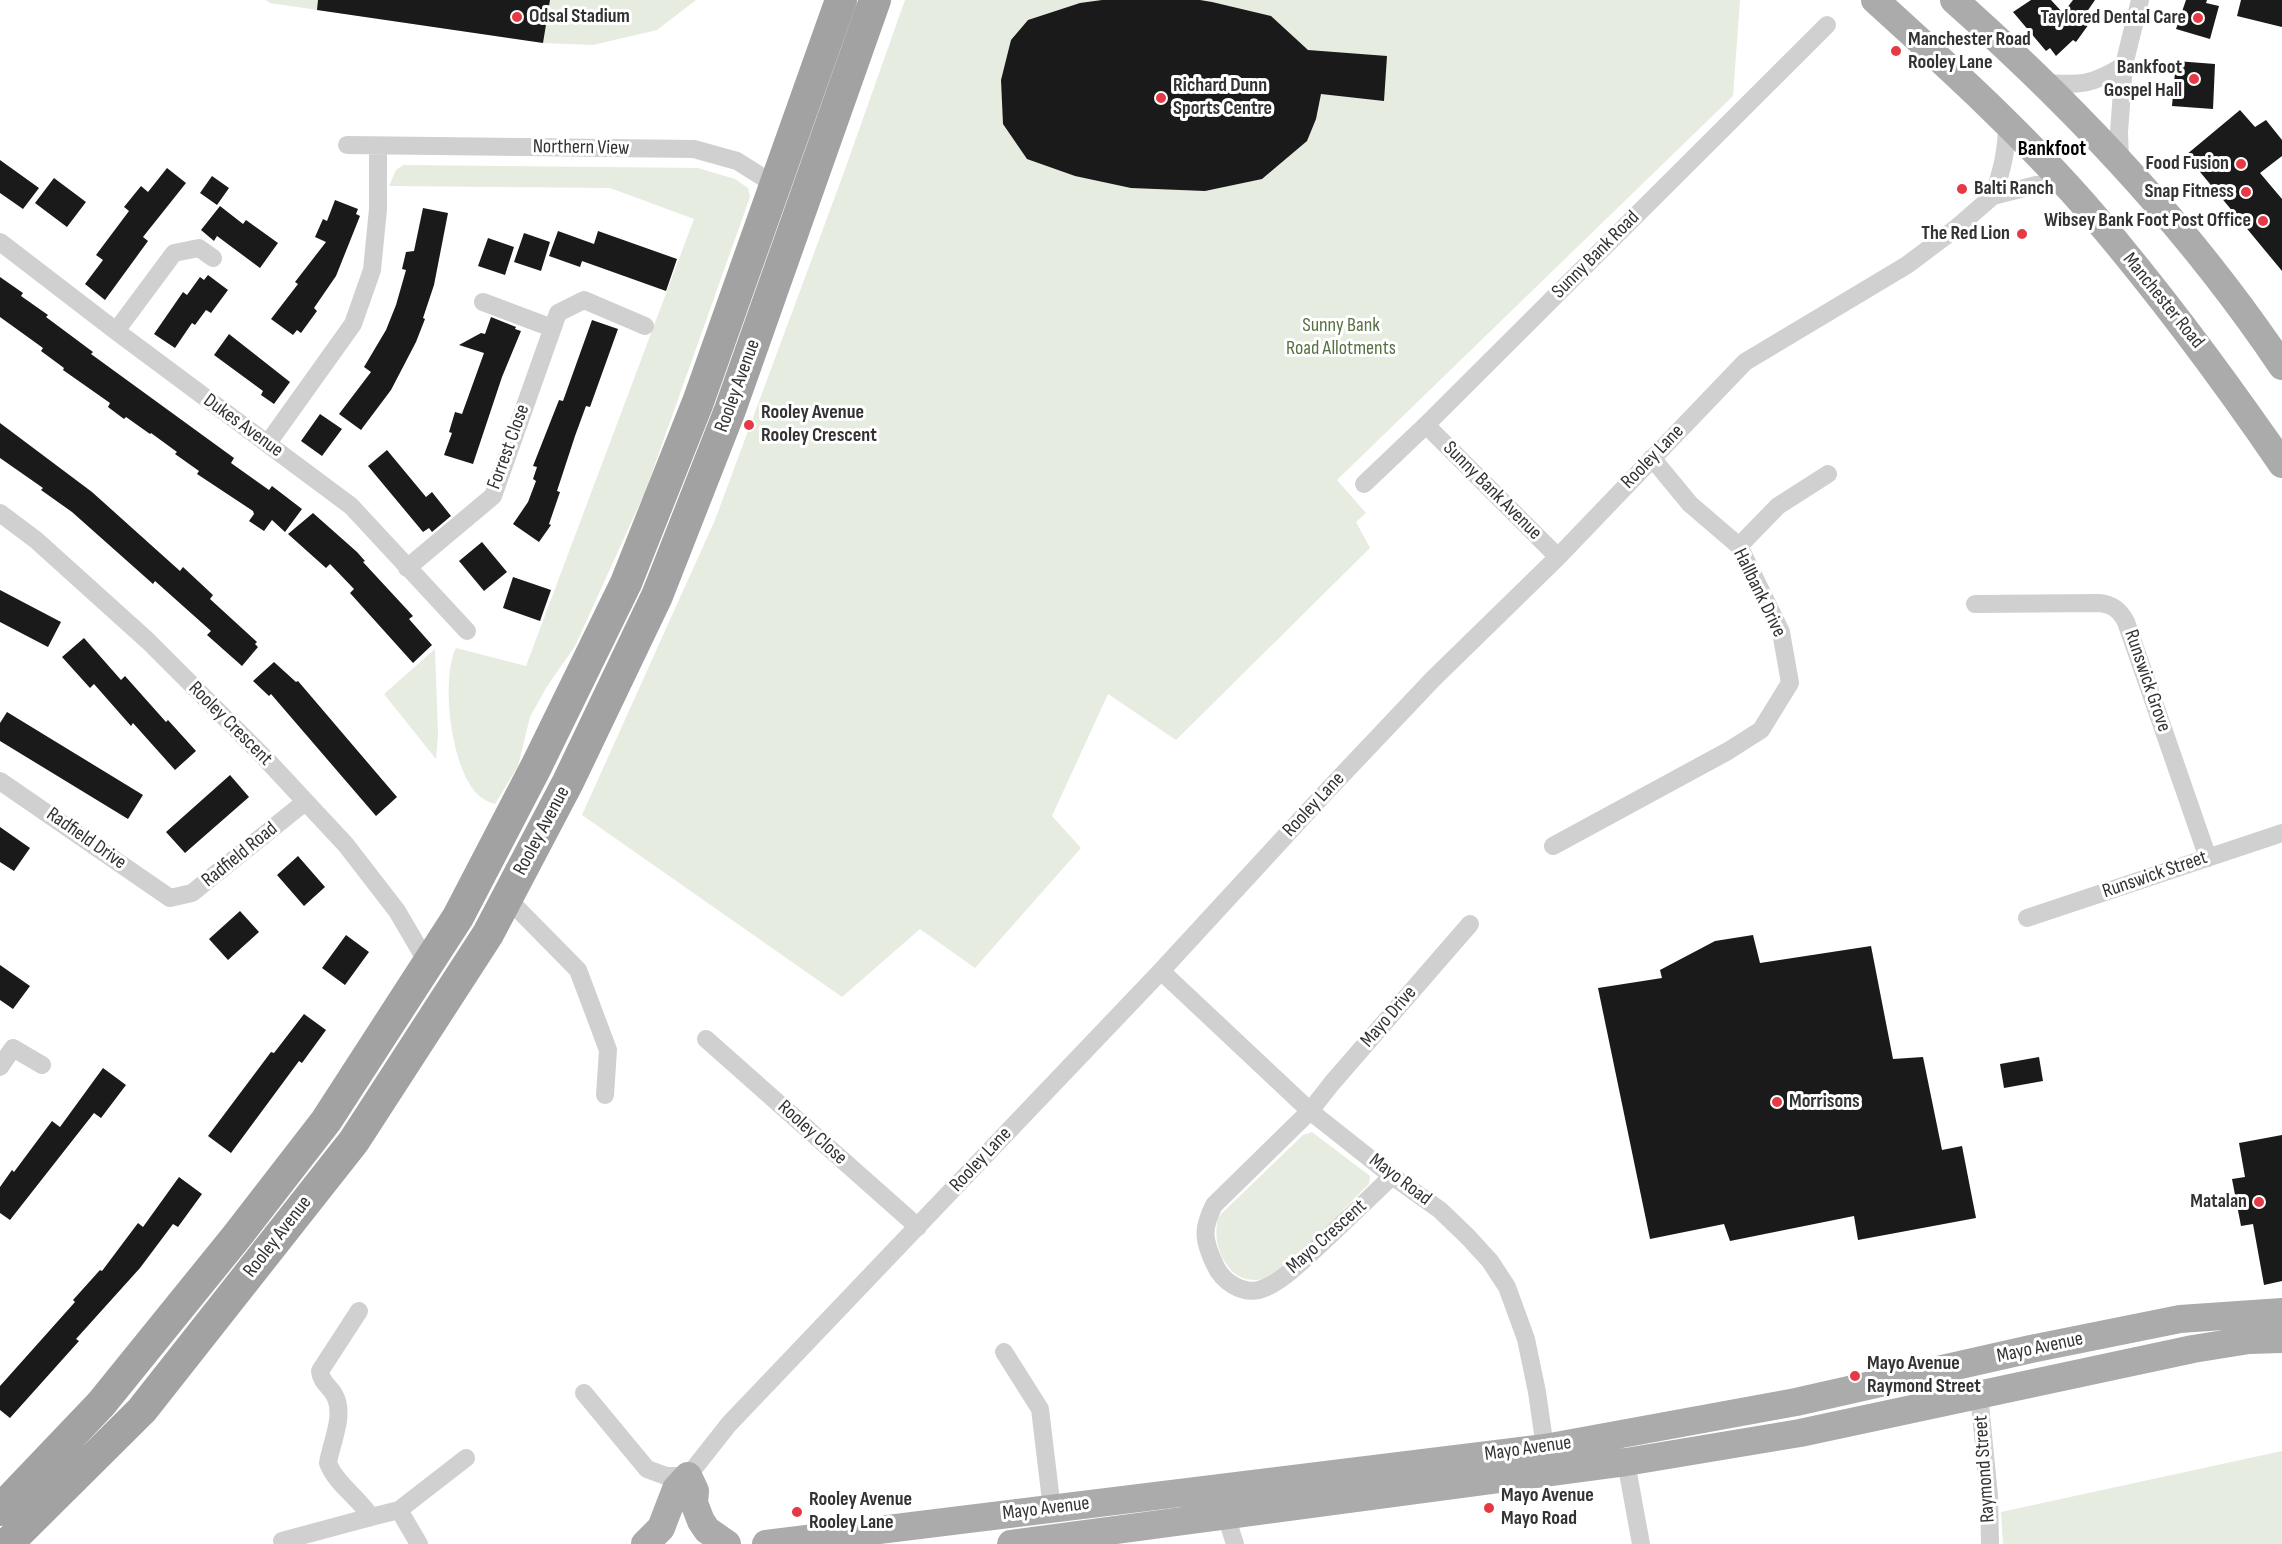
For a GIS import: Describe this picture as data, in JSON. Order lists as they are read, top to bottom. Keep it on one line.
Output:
{"streets":{"highway":["Rooley Avenue"],"main road":["Manchester Road","Mayo Avenue"],"street":["Northern View","Sunny Bank Road","Dukes Avenue","Forrest Close","Rooley Lane","Sunny Bank Avenue","Hallbank Drive","Runswick Grove","Rooley Crescent","Radfield Drive","Radfield Road","Runswick Street","Mayo Drive","Rooley Close","Mayo Road","Mayo Crescent","Raymond Street"]},"crossings":[["Northern View","Rooley Avenue"],["Sunny Bank Road","Sunny Bank Avenue"],["Manchester Road","Rooley Lane"],["Rooley Avenue","Rooley Crescent"],["Dukes Avenue","Forrest Close"],["Rooley Lane","Sunny Bank Avenue"],["Rooley Lane","Hallbank Drive"],["Rooley Lane","Rooley Close"],["Rooley Lane","Mayo Road"],["Runswick Grove","Runswick Street"],["Rooley Crescent","Radfield Road"],["Radfield Drive","Radfield Road"],["Mayo Drive","Mayo Road"],["Mayo Drive","Mayo Crescent"],["Mayo Road","Mayo Crescent"],["Mayo Road","Mayo Avenue"],["Mayo Avenue","Raymond Street"]],"districts":["Bankfoot"],"parks":["Sunny Bank Road Allotments"],"places":["Odsal Stadium","Taylored Dental Care","Manchester Road Rooley Lane","Bankfoot Gospel Hall","Richard Dunn Sports Centre","Food Fusion","Balti Ranch","Snap Fitness","Wibsey Bank Foot Post Office","The Red Lion","Rooley Avenue Rooley Crescent","Morrisons","Matalan","Mayo Avenue Raymond Street","Mayo Avenue Mayo Road","Rooley Avenue Rooley Lane"]}
